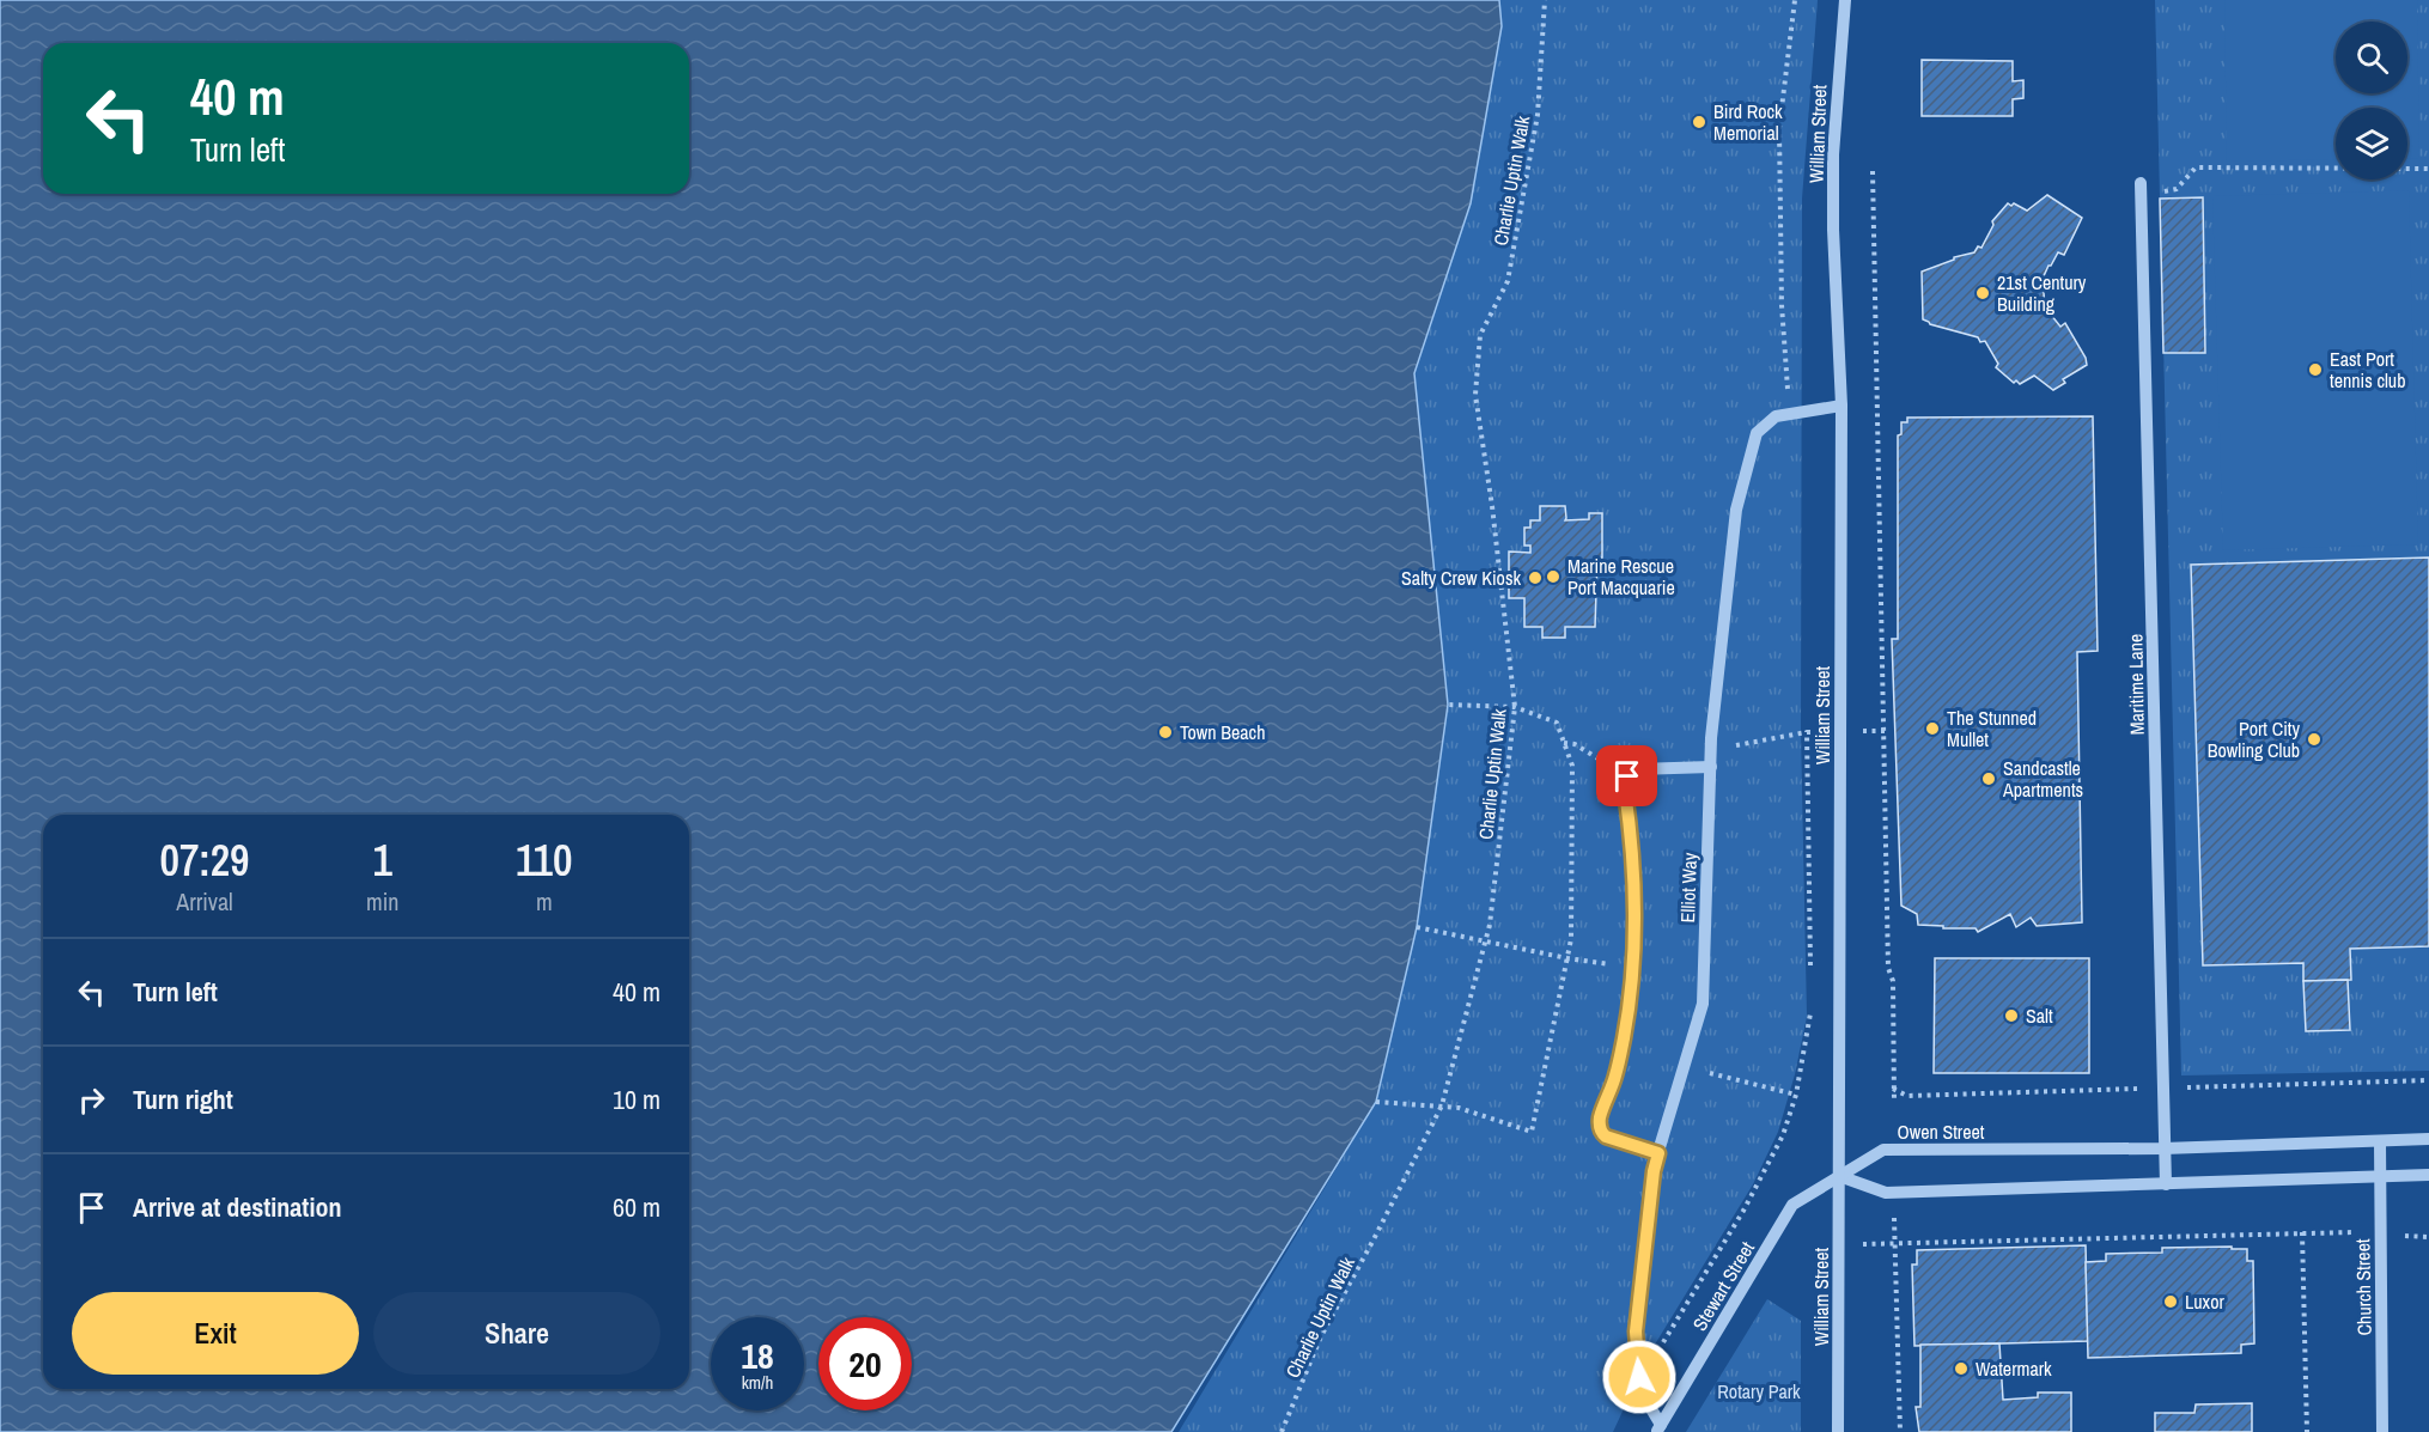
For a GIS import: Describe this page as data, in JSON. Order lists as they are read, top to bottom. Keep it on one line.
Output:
{"streets":{"street":["William Street","Maritime Lane","Elliot Way","Owen Street","Stewart Street","Church Street"],"path":["Charlie Uptin Walk"]},"crossings":[["William Street","Elliot Way"],["William Street","Owen Street"],["William Street","Stewart Street"],["Maritime Lane","Owen Street"],["Elliot Way","Stewart Street"],["Owen Street","Stewart Street"],["Owen Street","Church Street"]],"parks":["Rotary Park"],"places":["Bird Rock Memorial","21st Century Building","East Port tennis club","Marine Rescue Port Macquarie","Salty Crew Kiosk","The Stunned Mullet","Town Beach","Port City Bowling Club","Sandcastle Apartments","Salt","Luxor","Watermark"],"page":{"turn":["40 m","Turn left"],"eta":["07:29","Arrival","1","min","110","m"],"list":[{"name":"Turn left","value":"40 m"},{"name":"Turn right","value":"10 m"},{"name":"Arrive at destination","value":"60 m"}],"buttons":["Exit","Share"],"speed":"18 km/h","limit":"20"}}
